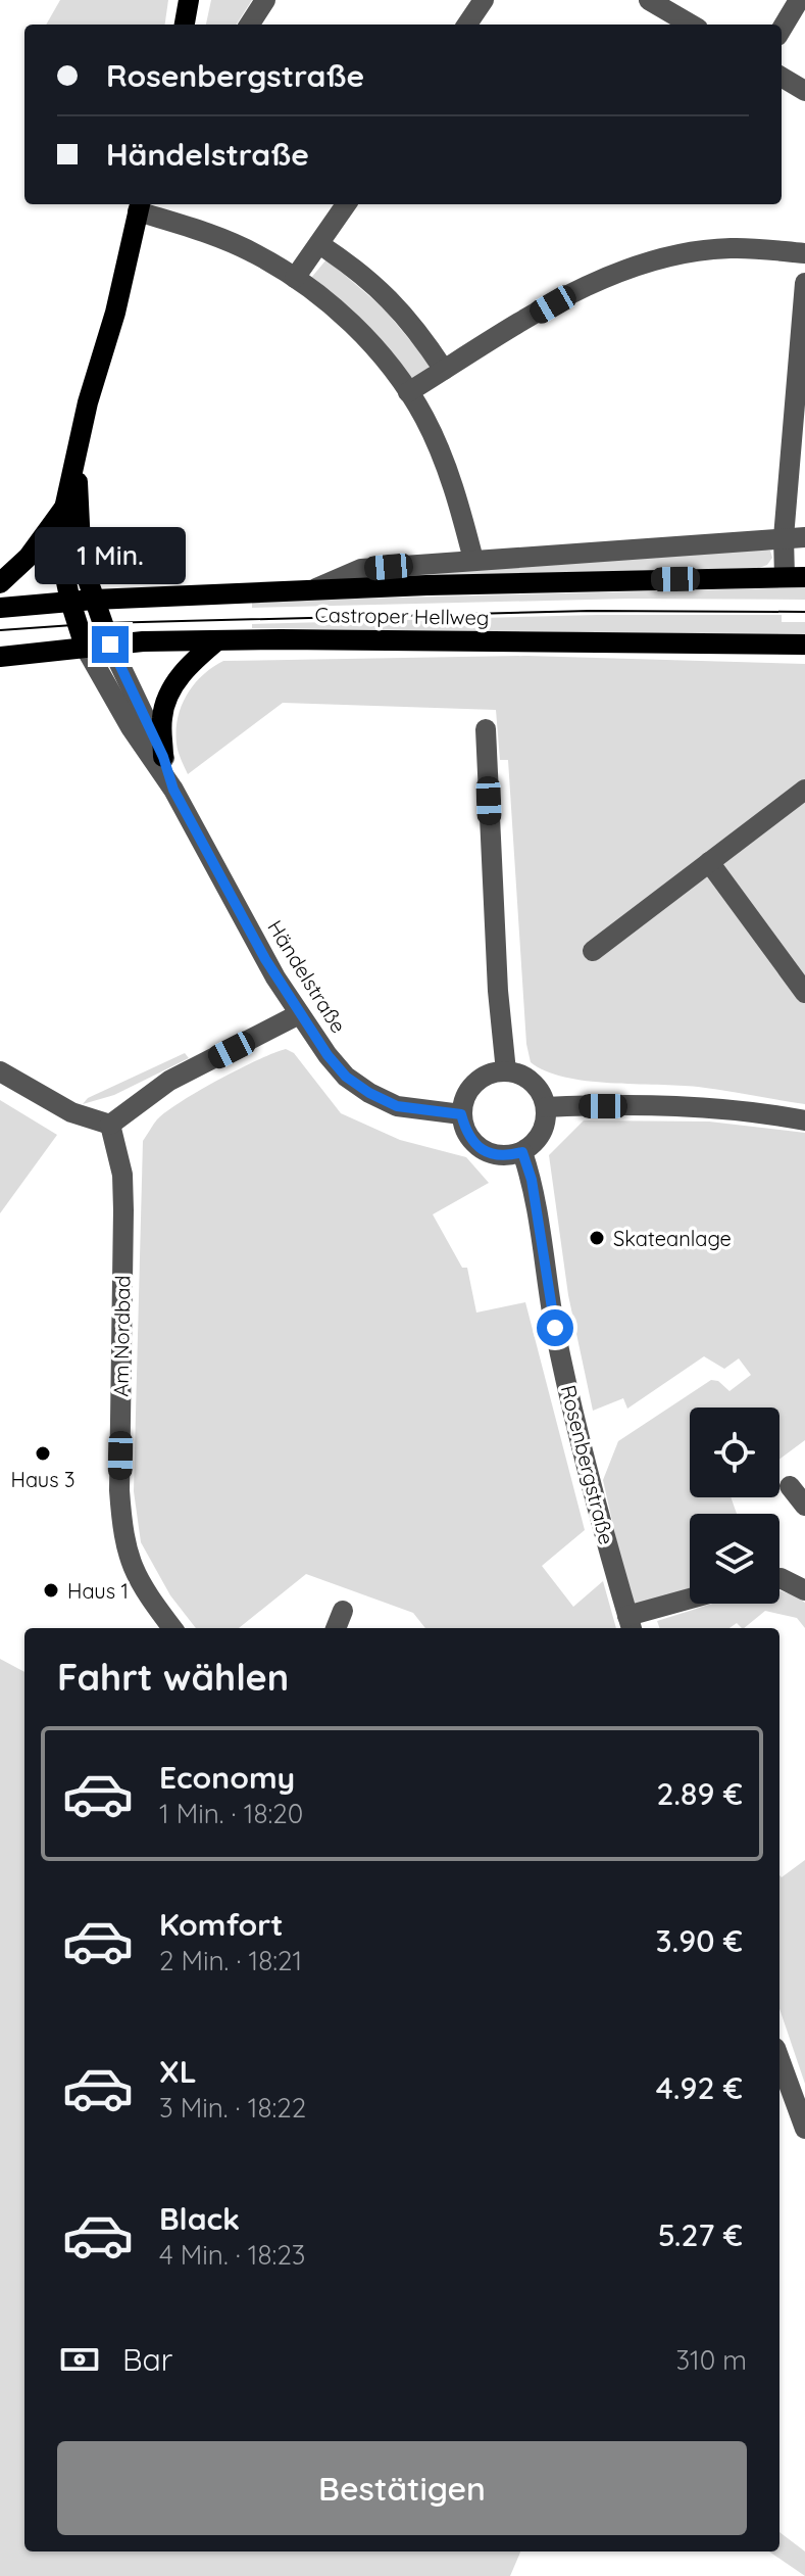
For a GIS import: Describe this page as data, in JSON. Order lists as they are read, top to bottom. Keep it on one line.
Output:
{"streets":{"main road":["Castroper Hellweg","Händelstraße"],"street":["Am Nordbad","Rosenbergstraße"]},"crossings":[["Castroper Hellweg","Händelstraße"],["Händelstraße","Rosenbergstraße"]],"places":["Skateanlage","Haus 3","Haus 1"],"page":{"banner":["Rosenbergstraße","Händelstraße"],"bubble":"1 Min.","heading":"Fahrt wählen","list":[{"name":"Economy","note":"1 Min. · 18:20","value":"2.89 €"},{"name":"Komfort","note":"2 Min. · 18:21","value":"3.90 €"},{"name":"XL","note":"3 Min. · 18:22","value":"4.92 €"},{"name":"Black","note":"4 Min. · 18:23","value":"5.27 €"}],"pay":["Bar","310 m"],"buttons":"Bestätigen"}}
